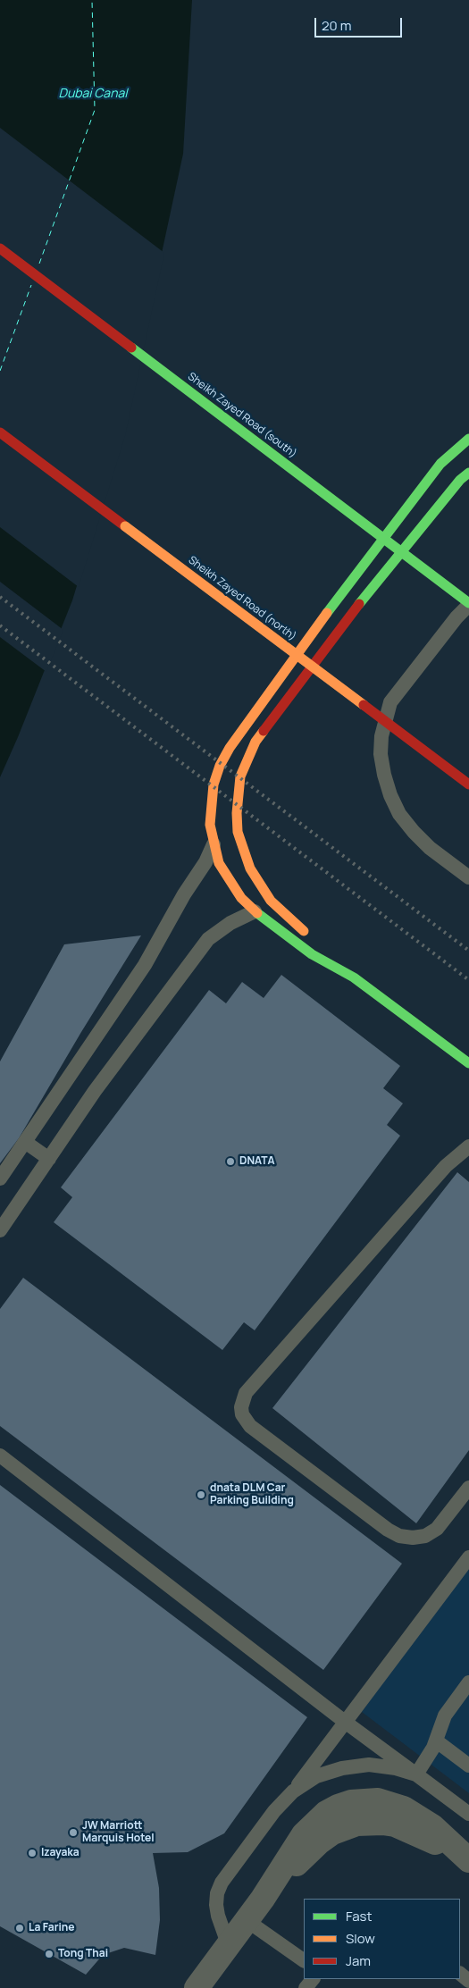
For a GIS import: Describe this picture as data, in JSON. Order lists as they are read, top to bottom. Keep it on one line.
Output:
{"streets":{"main road":["Sheikh Zayed Road (south)","Sheikh Zayed Road (north)"]},"water":["Dubai Canal"],"places":["DNATA","dnata DLM Car Parking Building","JW Marriott Marquis Hotel","Izayaka","La Farine","Tong Thai"],"legend":["Fast","Slow","Jam"],"scale_bar":"20 m"}
